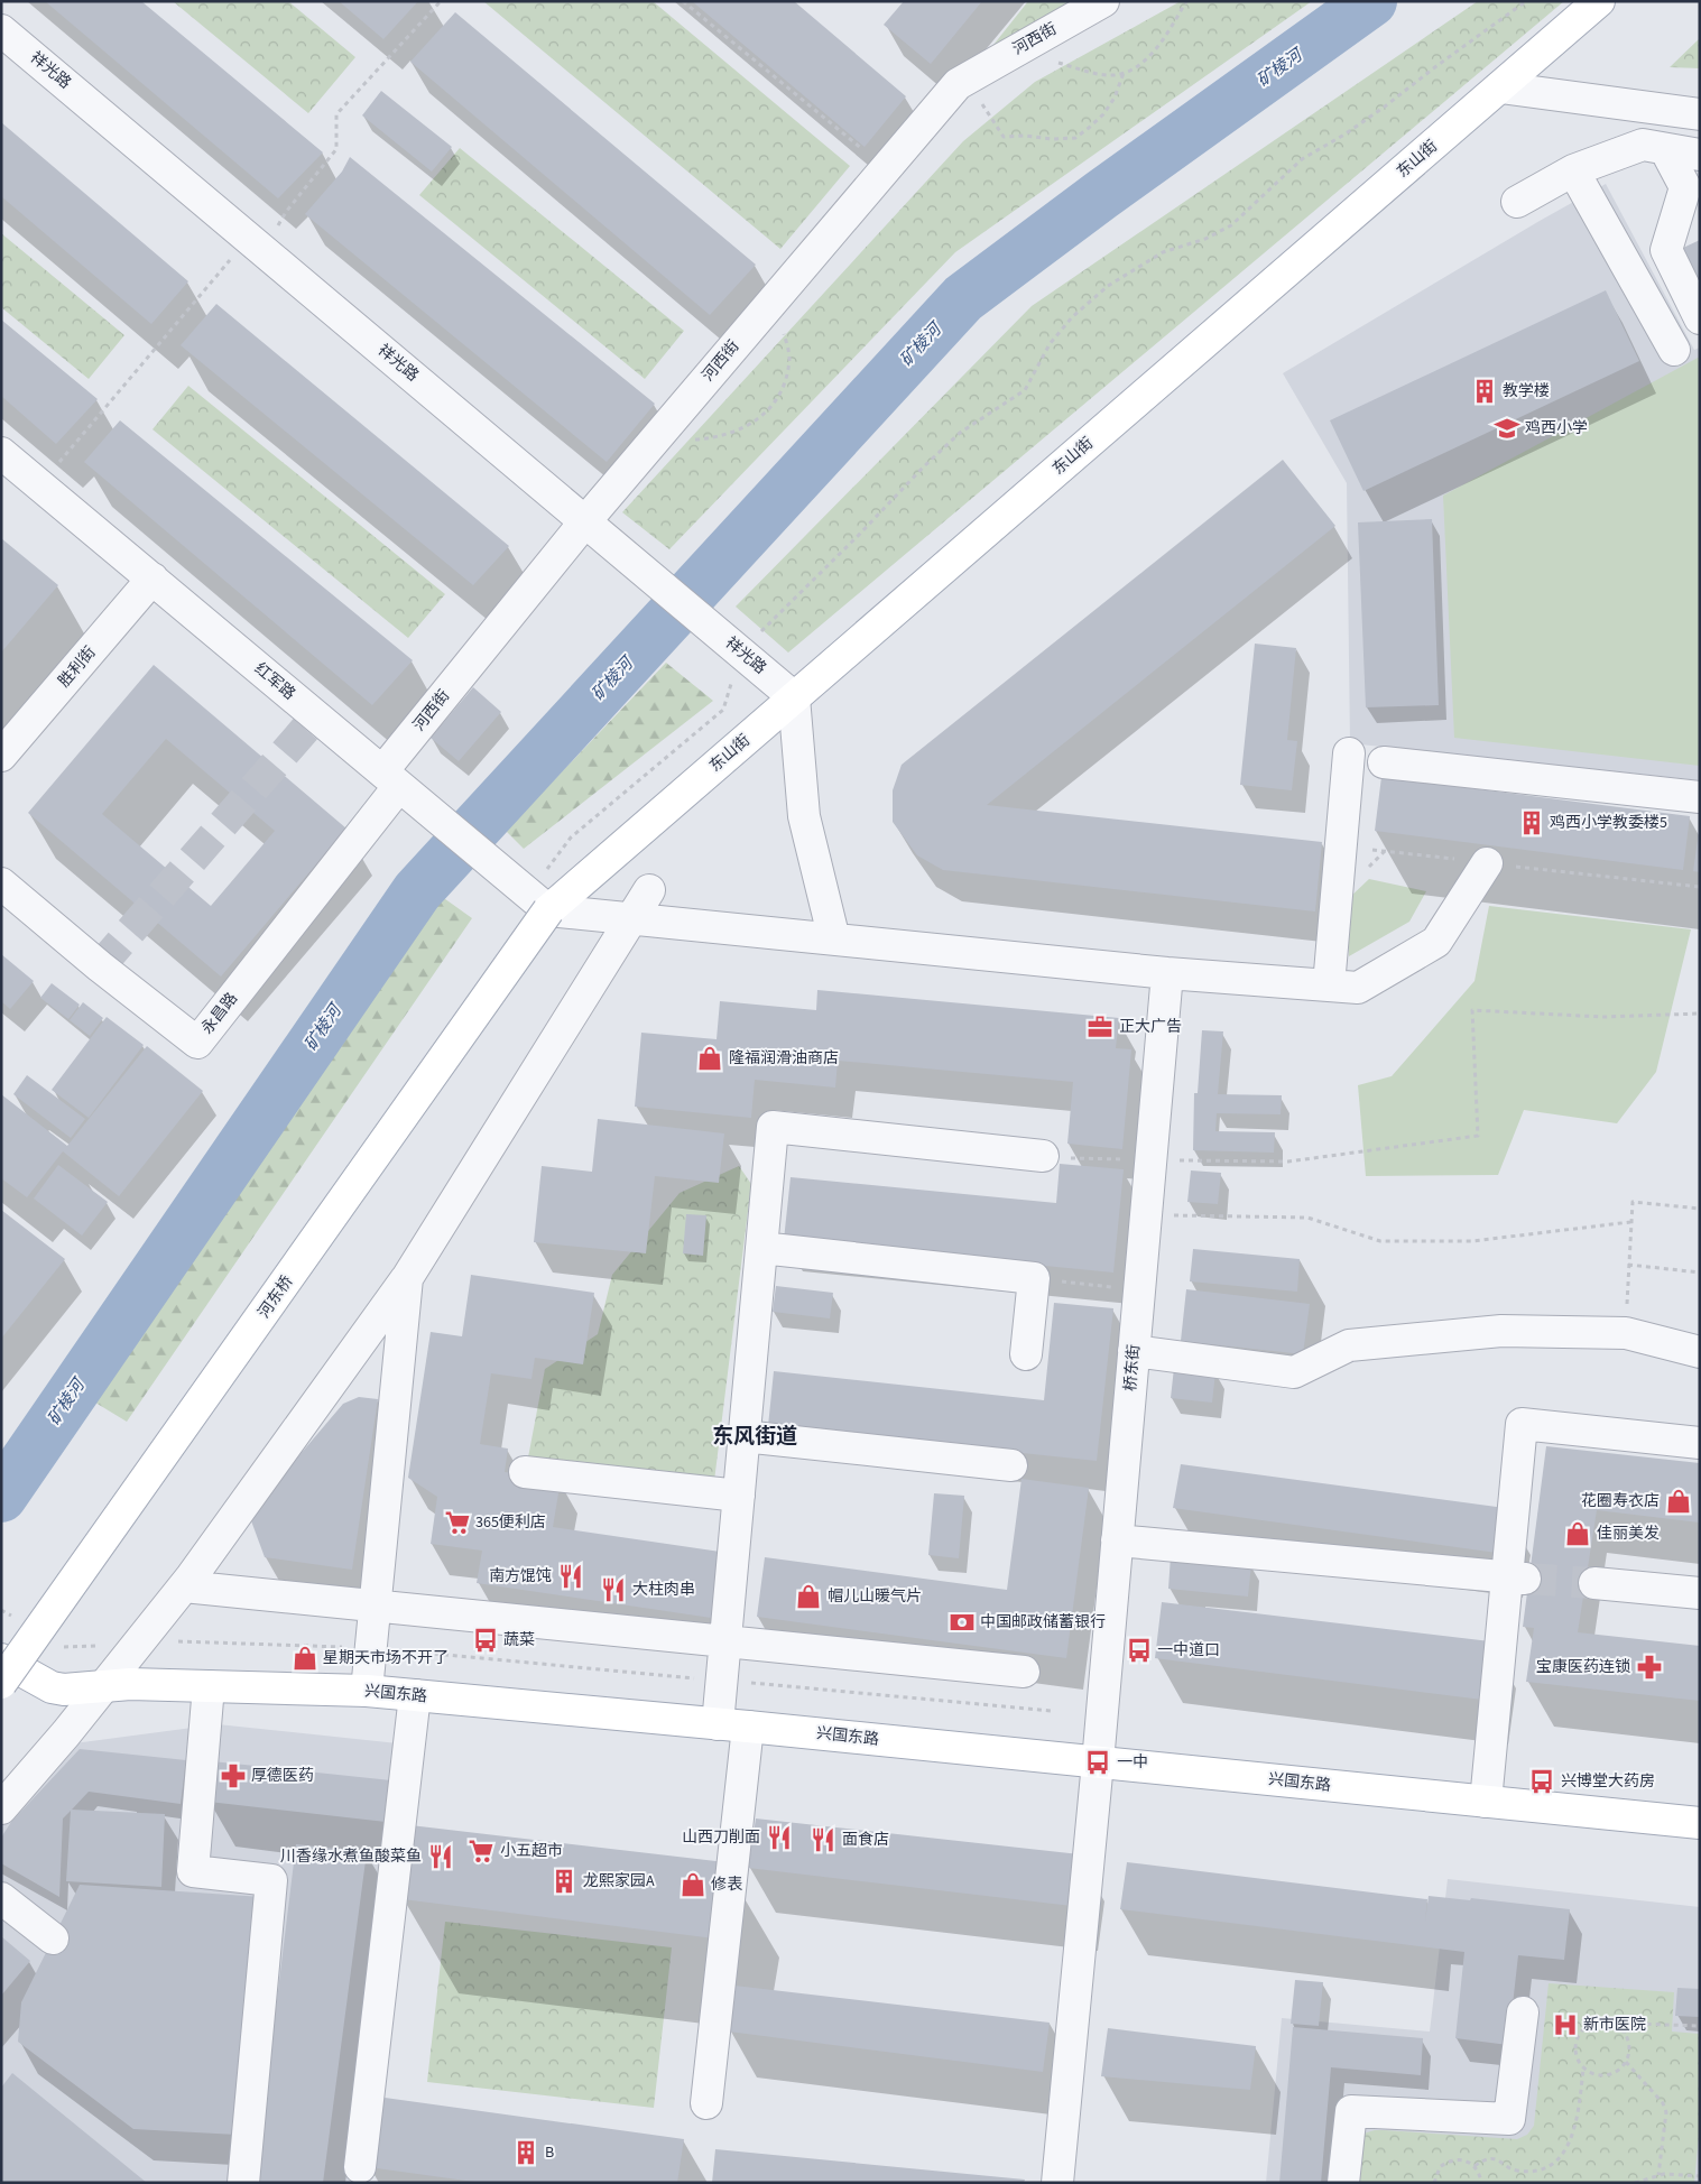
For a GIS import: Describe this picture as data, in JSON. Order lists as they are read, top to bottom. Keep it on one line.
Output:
{"streets":{"main road":["东山街","河东桥","兴国东路"],"street":["河西街","祥光路","胜利街","红军路","永昌路","桥东街"]},"crossings":[["河西街","祥光路"],["河西街","红军路"],["河西街","永昌路"],["祥光路","东山街"],["东山街","红军路"],["东山街","河东桥"],["胜利街","红军路"],["红军路","永昌路"],["红军路","河东桥"],["桥东街","兴国东路"]],"districts":["东风街道"],"water":["矿棱河"],"places":{"building":["教学楼","鸡西小学教委楼5","龙熙家园A","B"],"school or university":["鸡西小学"],"office":["正大广告"],"shop":["隆福润滑油商店","花圈寿衣店","佳丽美发","帽儿山暖气片","星期天市场不开了","修表"],"supermarket":["365便利店","小五超市"],"restaurant":["南方馄饨","大柱肉串","山西刀削面","面食店","川香缘水煮鱼酸菜鱼"],"bank":["中国邮政储蓄银行"],"bus stop":["蔬菜","一中道口","一中","兴博堂大药房"],"pharmacy":["宝康医药连锁","厚德医药"],"hospital":["新市医院"]}}
